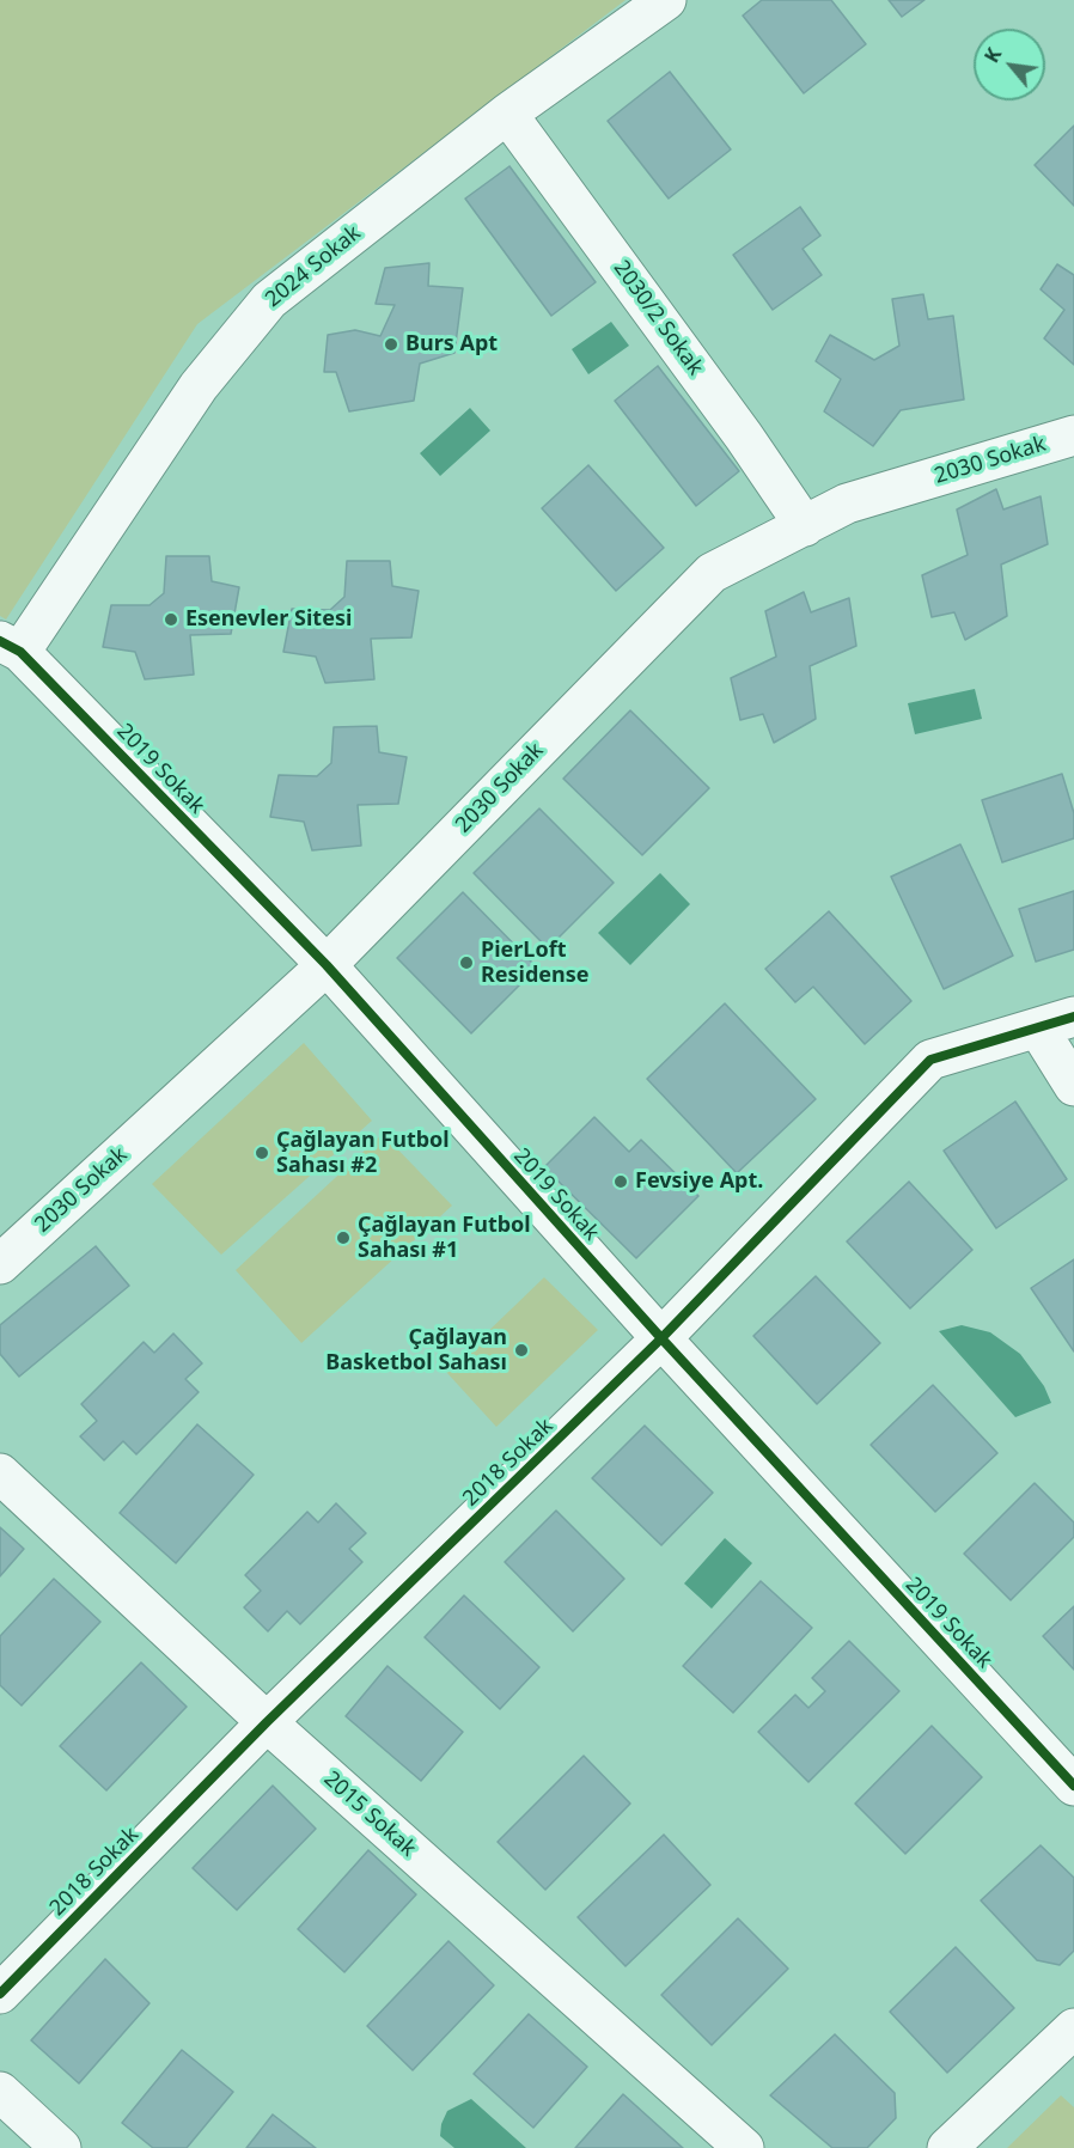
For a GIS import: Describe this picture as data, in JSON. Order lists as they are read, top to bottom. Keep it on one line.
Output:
{"streets":{"street":["2024 Sokak","2030/2 Sokak","2030 Sokak","2019 Sokak","2018 Sokak","2015 Sokak"]},"crossings":[["2024 Sokak","2030/2 Sokak"],["2024 Sokak","2019 Sokak"],["2030/2 Sokak","2030 Sokak"],["2030 Sokak","2019 Sokak"],["2019 Sokak","2018 Sokak"],["2018 Sokak","2015 Sokak"]],"places":["Burs Apt","Esenevler Sitesi","PierLoft Residense","Çağlayan Futbol Sahası #2","Fevsiye Apt.","Çağlayan Futbol Sahası #1","Çağlayan Basketbol Sahası"],"north":"top left"}
